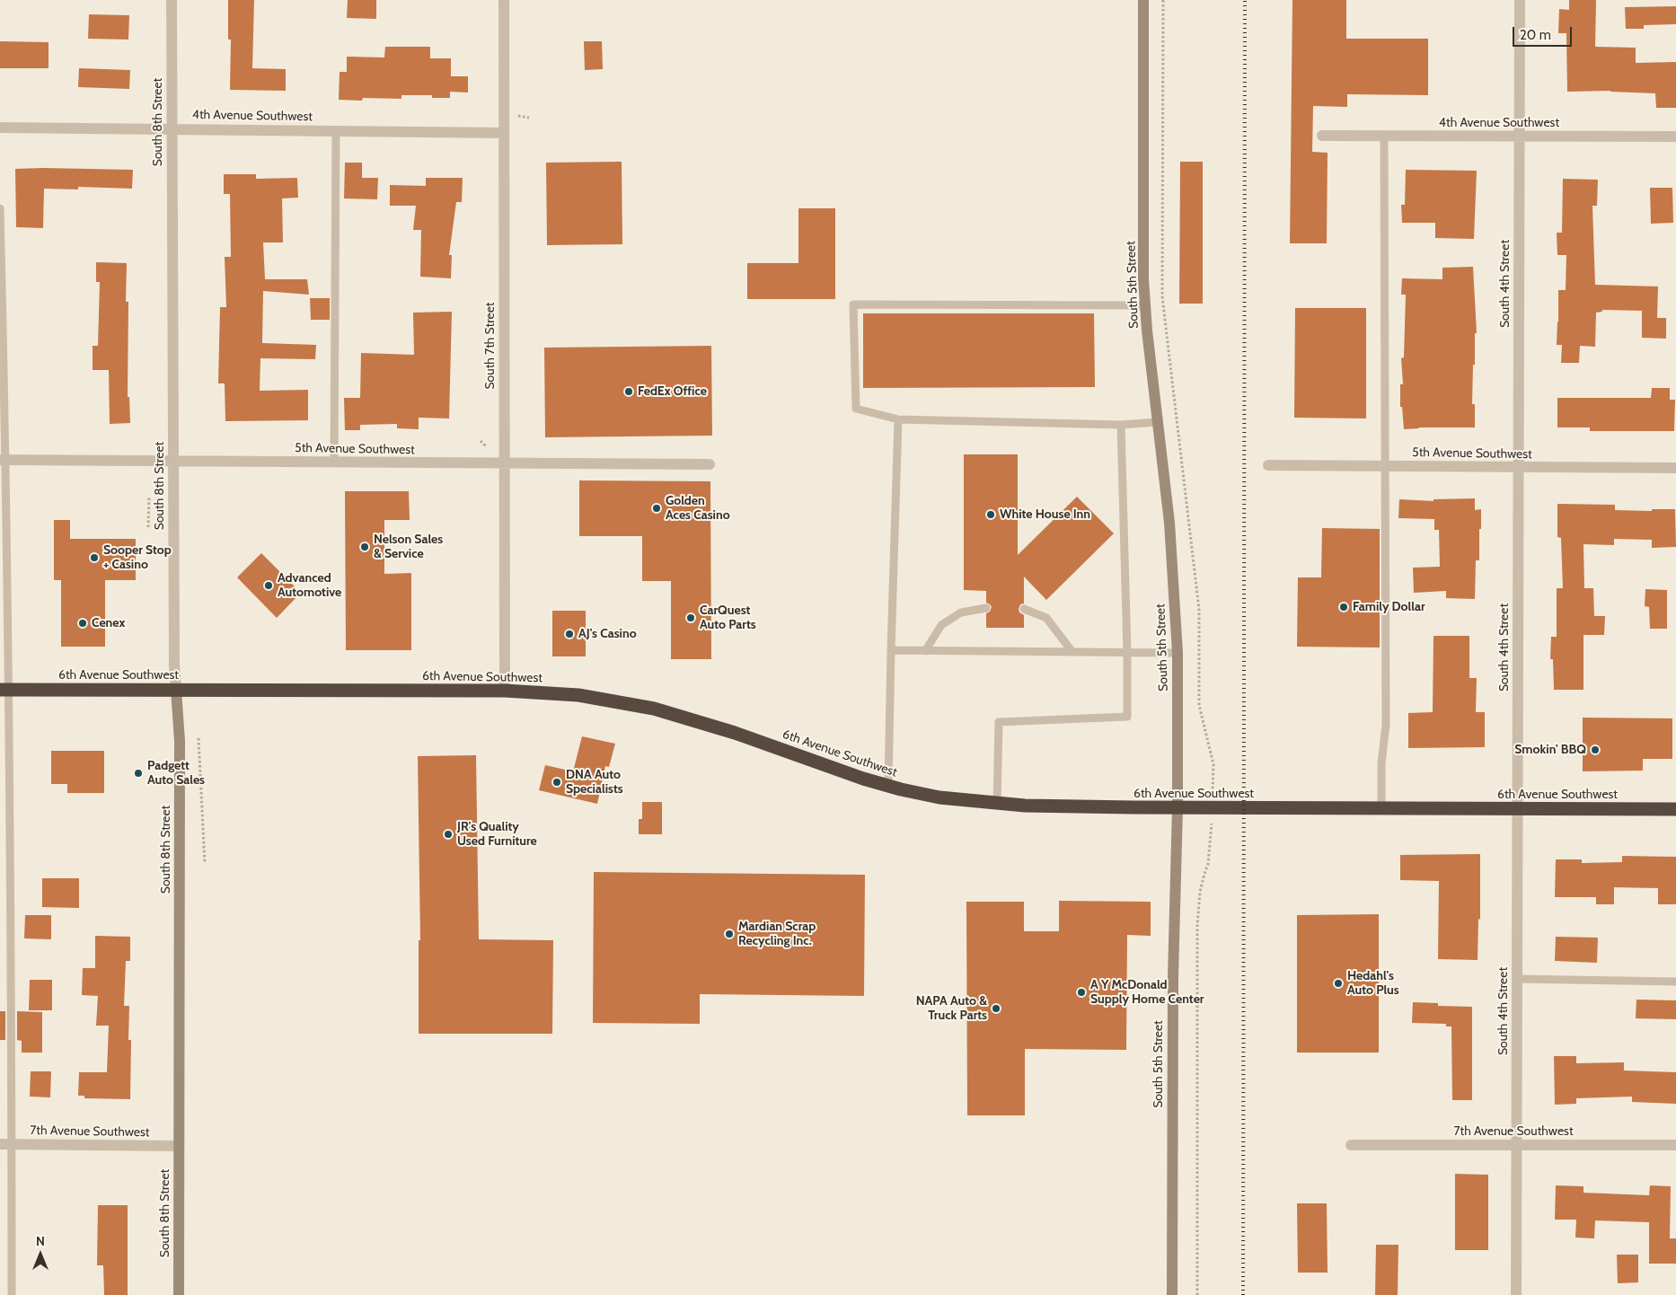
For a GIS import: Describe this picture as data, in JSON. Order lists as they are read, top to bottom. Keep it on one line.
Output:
{"streets":{"highway":["6th Avenue Southwest"],"street":["4th Avenue Southwest","South 8th Street","South 4th Street","South 5th Street","South 7th Street","5th Avenue Southwest","7th Avenue Southwest"]},"crossings":[["4th Avenue Southwest","South 8th Street"],["4th Avenue Southwest","South 4th Street"],["4th Avenue Southwest","South 7th Street"],["South 8th Street","5th Avenue Southwest"],["South 8th Street","6th Avenue Southwest"],["South 8th Street","7th Avenue Southwest"],["South 4th Street","5th Avenue Southwest"],["South 4th Street","6th Avenue Southwest"],["South 4th Street","7th Avenue Southwest"],["South 5th Street","6th Avenue Southwest"],["South 7th Street","5th Avenue Southwest"],["South 7th Street","6th Avenue Southwest"]],"places":["FedEx Office","Golden Aces Casino","White House Inn","Nelson Sales & Service","Sooper Stop + Casino","Advanced Automotive","Family Dollar","CarQuest Auto Parts","Cenex","AJ's Casino","Smokin' BBQ","Padgett Auto Sales","DNA Auto Specialists","JR's Quality Used Furniture","Mardian Scrap Recycling Inc.","Hedahl's Auto Plus","A Y McDonald Supply Home Center","NAPA Auto & Truck Parts"],"scale_bar":"20 m","north":"top"}
